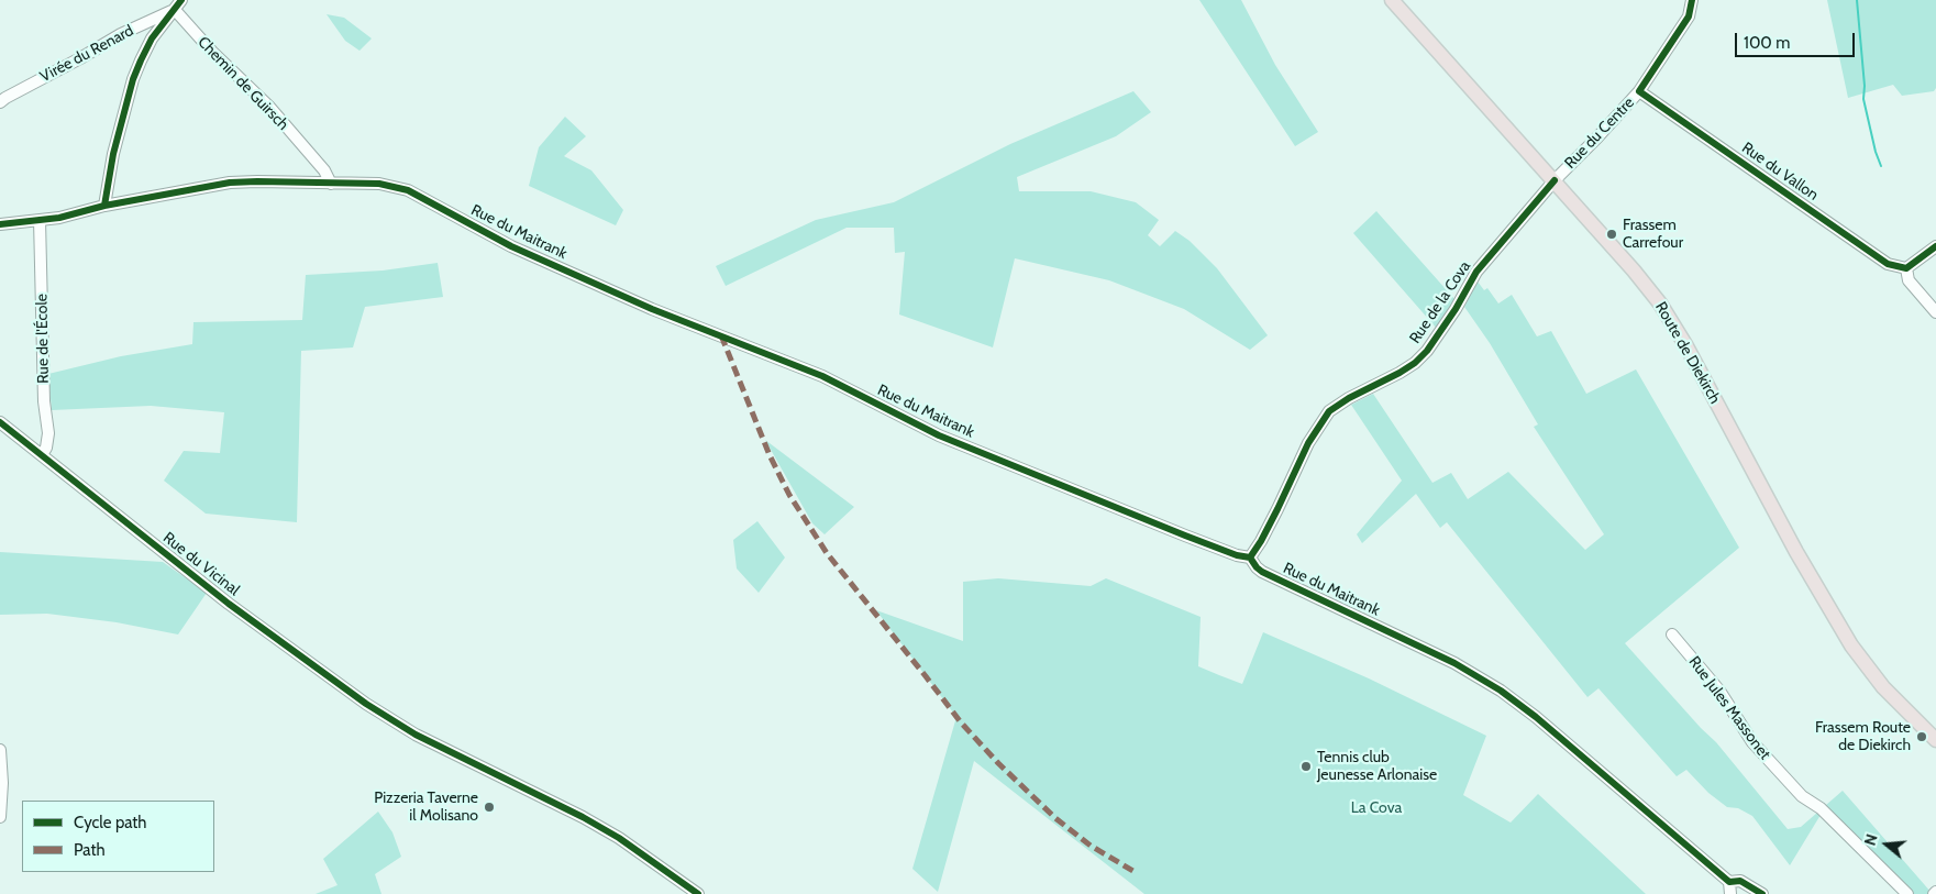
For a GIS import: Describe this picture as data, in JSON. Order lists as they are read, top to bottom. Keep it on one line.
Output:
{"streets":{"main road":["Route de Diekirch"],"street":["Virée du Renard","Chemin de Guirsch","Rue du Centre","Rue du Vallon","Rue du Maitrank","Rue de la Cova","Rue de l'École","Rue du Vicinal","Rue Jules Massonet"]},"crossings":[["Virée du Renard","Chemin de Guirsch"],["Chemin de Guirsch","Rue du Maitrank"],["Rue du Centre","Rue du Vallon"],["Rue du Centre","Rue de la Cova"],["Rue du Centre","Route de Diekirch"],["Rue du Maitrank","Rue de la Cova"],["Rue du Maitrank","Rue de l'École"],["Rue de la Cova","Route de Diekirch"],["Rue de l'École","Rue du Vicinal"]],"parks":["La Cova"],"places":["Frassem Carrefour","Frassem Route de Diekirch","Tennis club Jeunesse Arlonaise","Pizzeria Taverne il Molisano"],"legend":["Cycle path","Path"],"scale_bar":"100 m","north":"left"}
